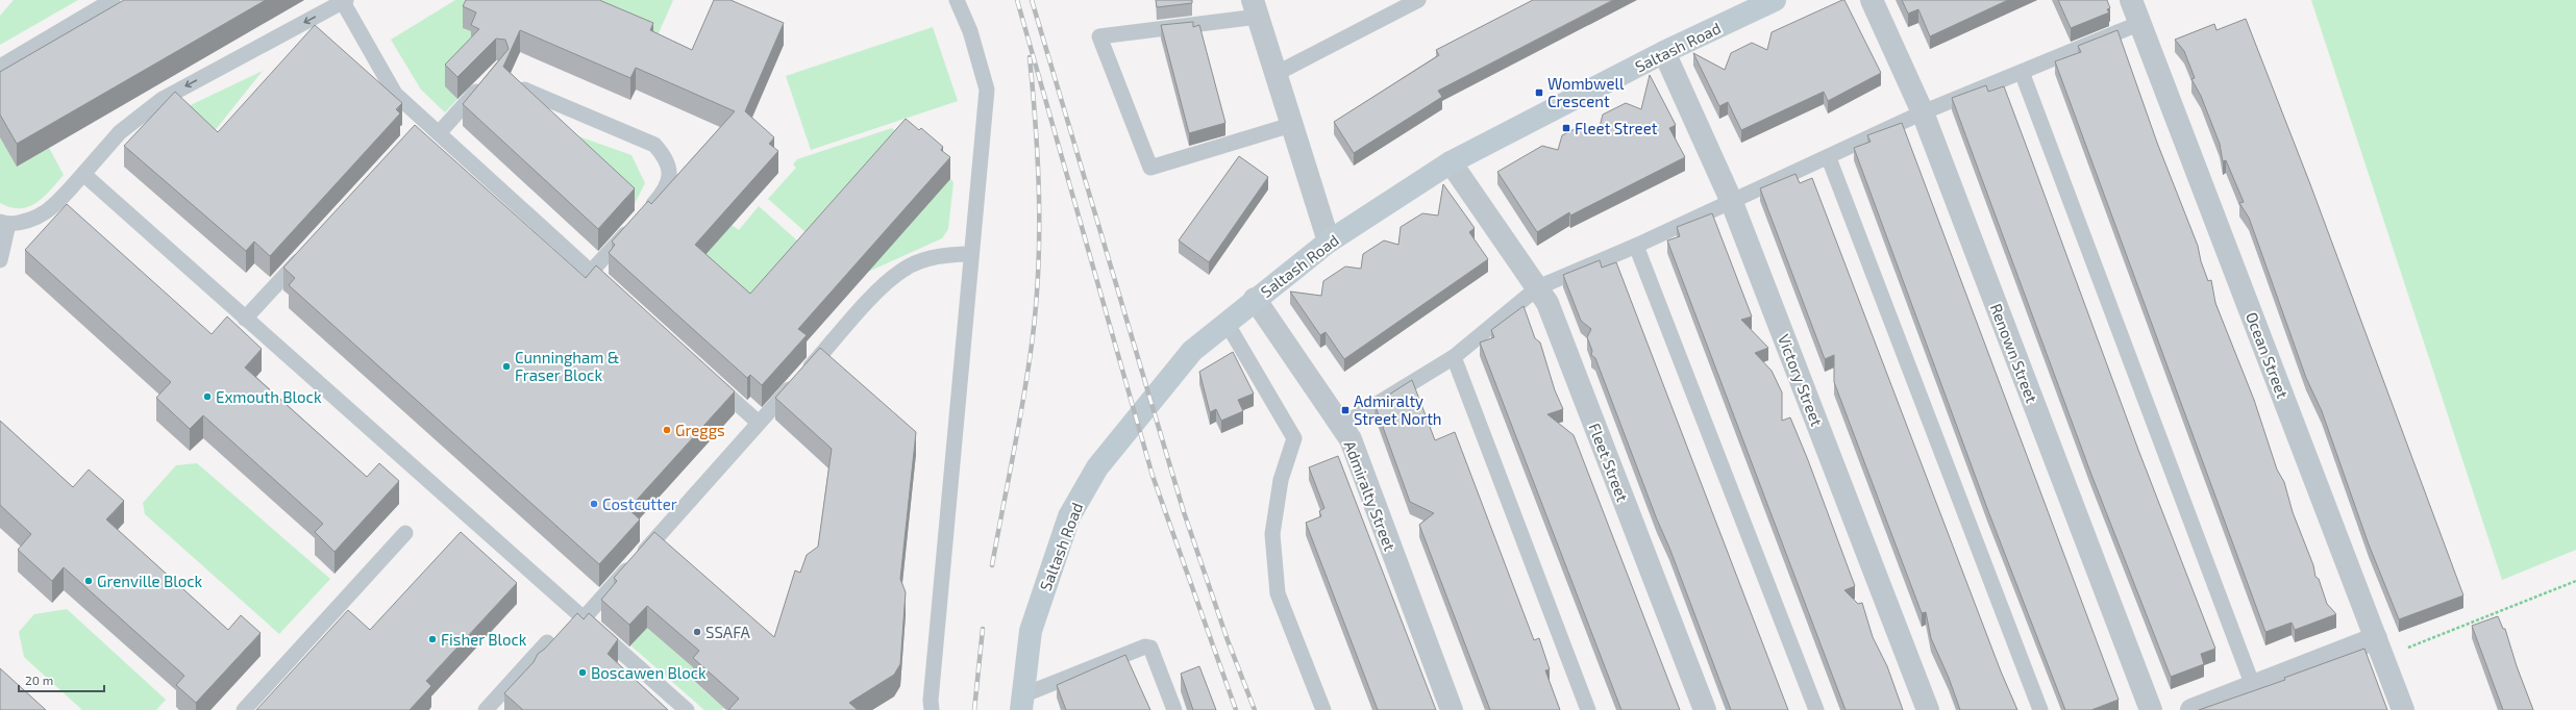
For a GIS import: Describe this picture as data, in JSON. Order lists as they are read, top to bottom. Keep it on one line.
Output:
{"streets":{"main road":["Saltash Road"],"street":["Renown Street","Ocean Street","Victory Street","Fleet Street","Admiralty Street"]},"crossings":[["Saltash Road","Victory Street"],["Saltash Road","Fleet Street"],["Saltash Road","Admiralty Street"]],"places":{"transit":["Wombwell Crescent","Fleet Street","Admiralty Street North"],"other":["Cunningham & Fraser Block","Exmouth Block","Greggs","Costcutter","Grenville Block","SSAFA","Fisher Block","Boscawen Block"]},"scale_bar":"20 m"}
